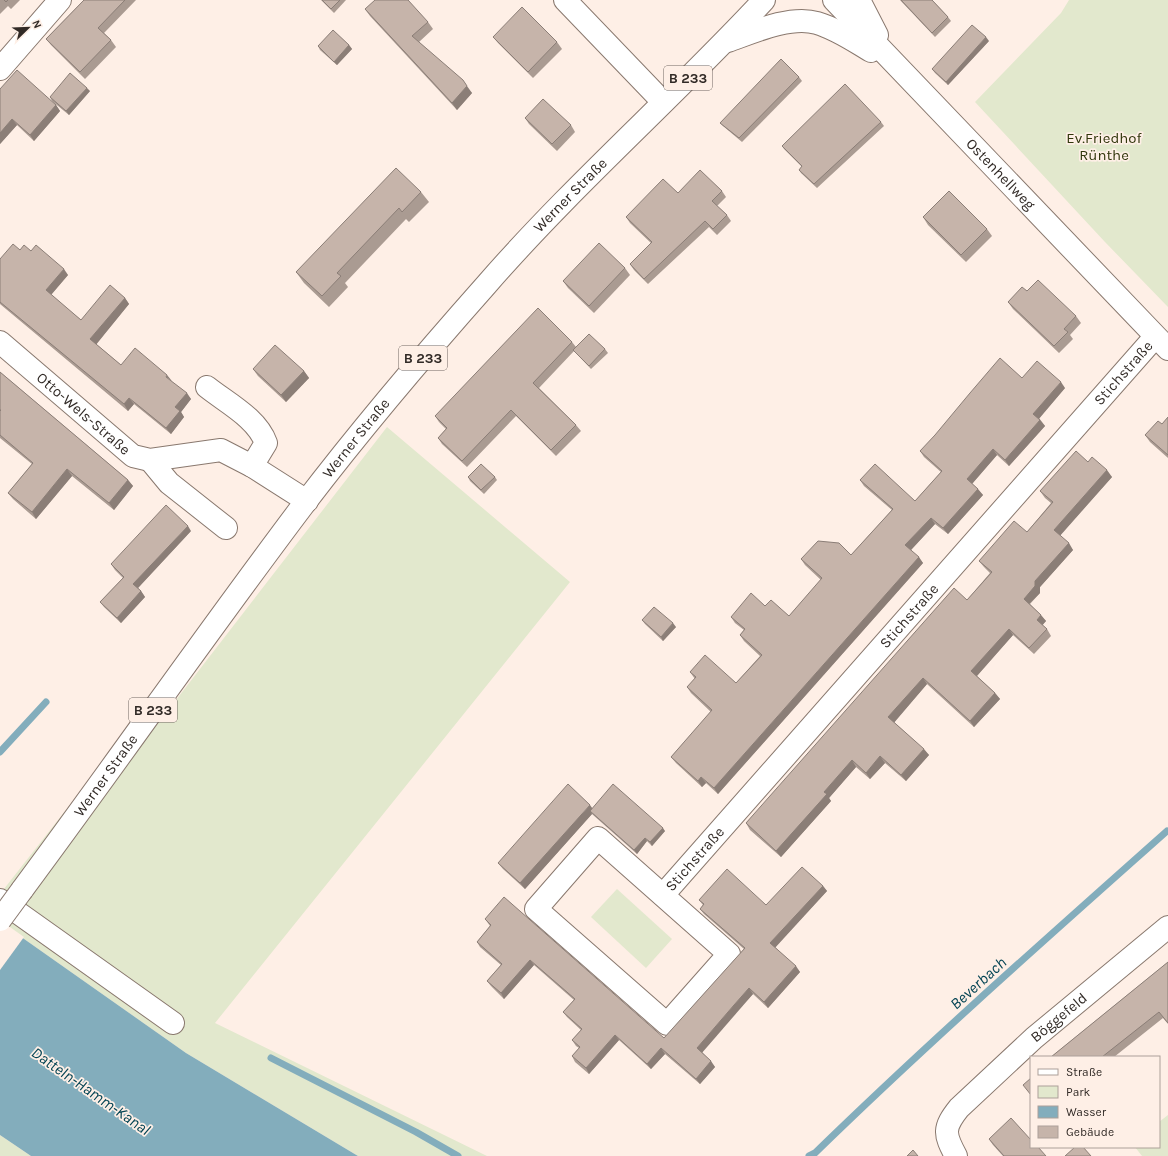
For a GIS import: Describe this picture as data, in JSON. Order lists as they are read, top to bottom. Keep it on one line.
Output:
{"streets":{"street":["B 233","Ostenhellweg","Werner Straße","Stichstraße","Otto-Wels-Straße","Böggefeld"]},"crossings":[["Ostenhellweg","Stichstraße"],["Werner Straße","Otto-Wels-Straße"]],"water":["Beverbach","Datteln-Hamm-Kanal"],"parks":["Ev.Friedhof Rünthe"],"legend":["Straße","Park","Wasser","Gebäude"],"north":"top right"}
